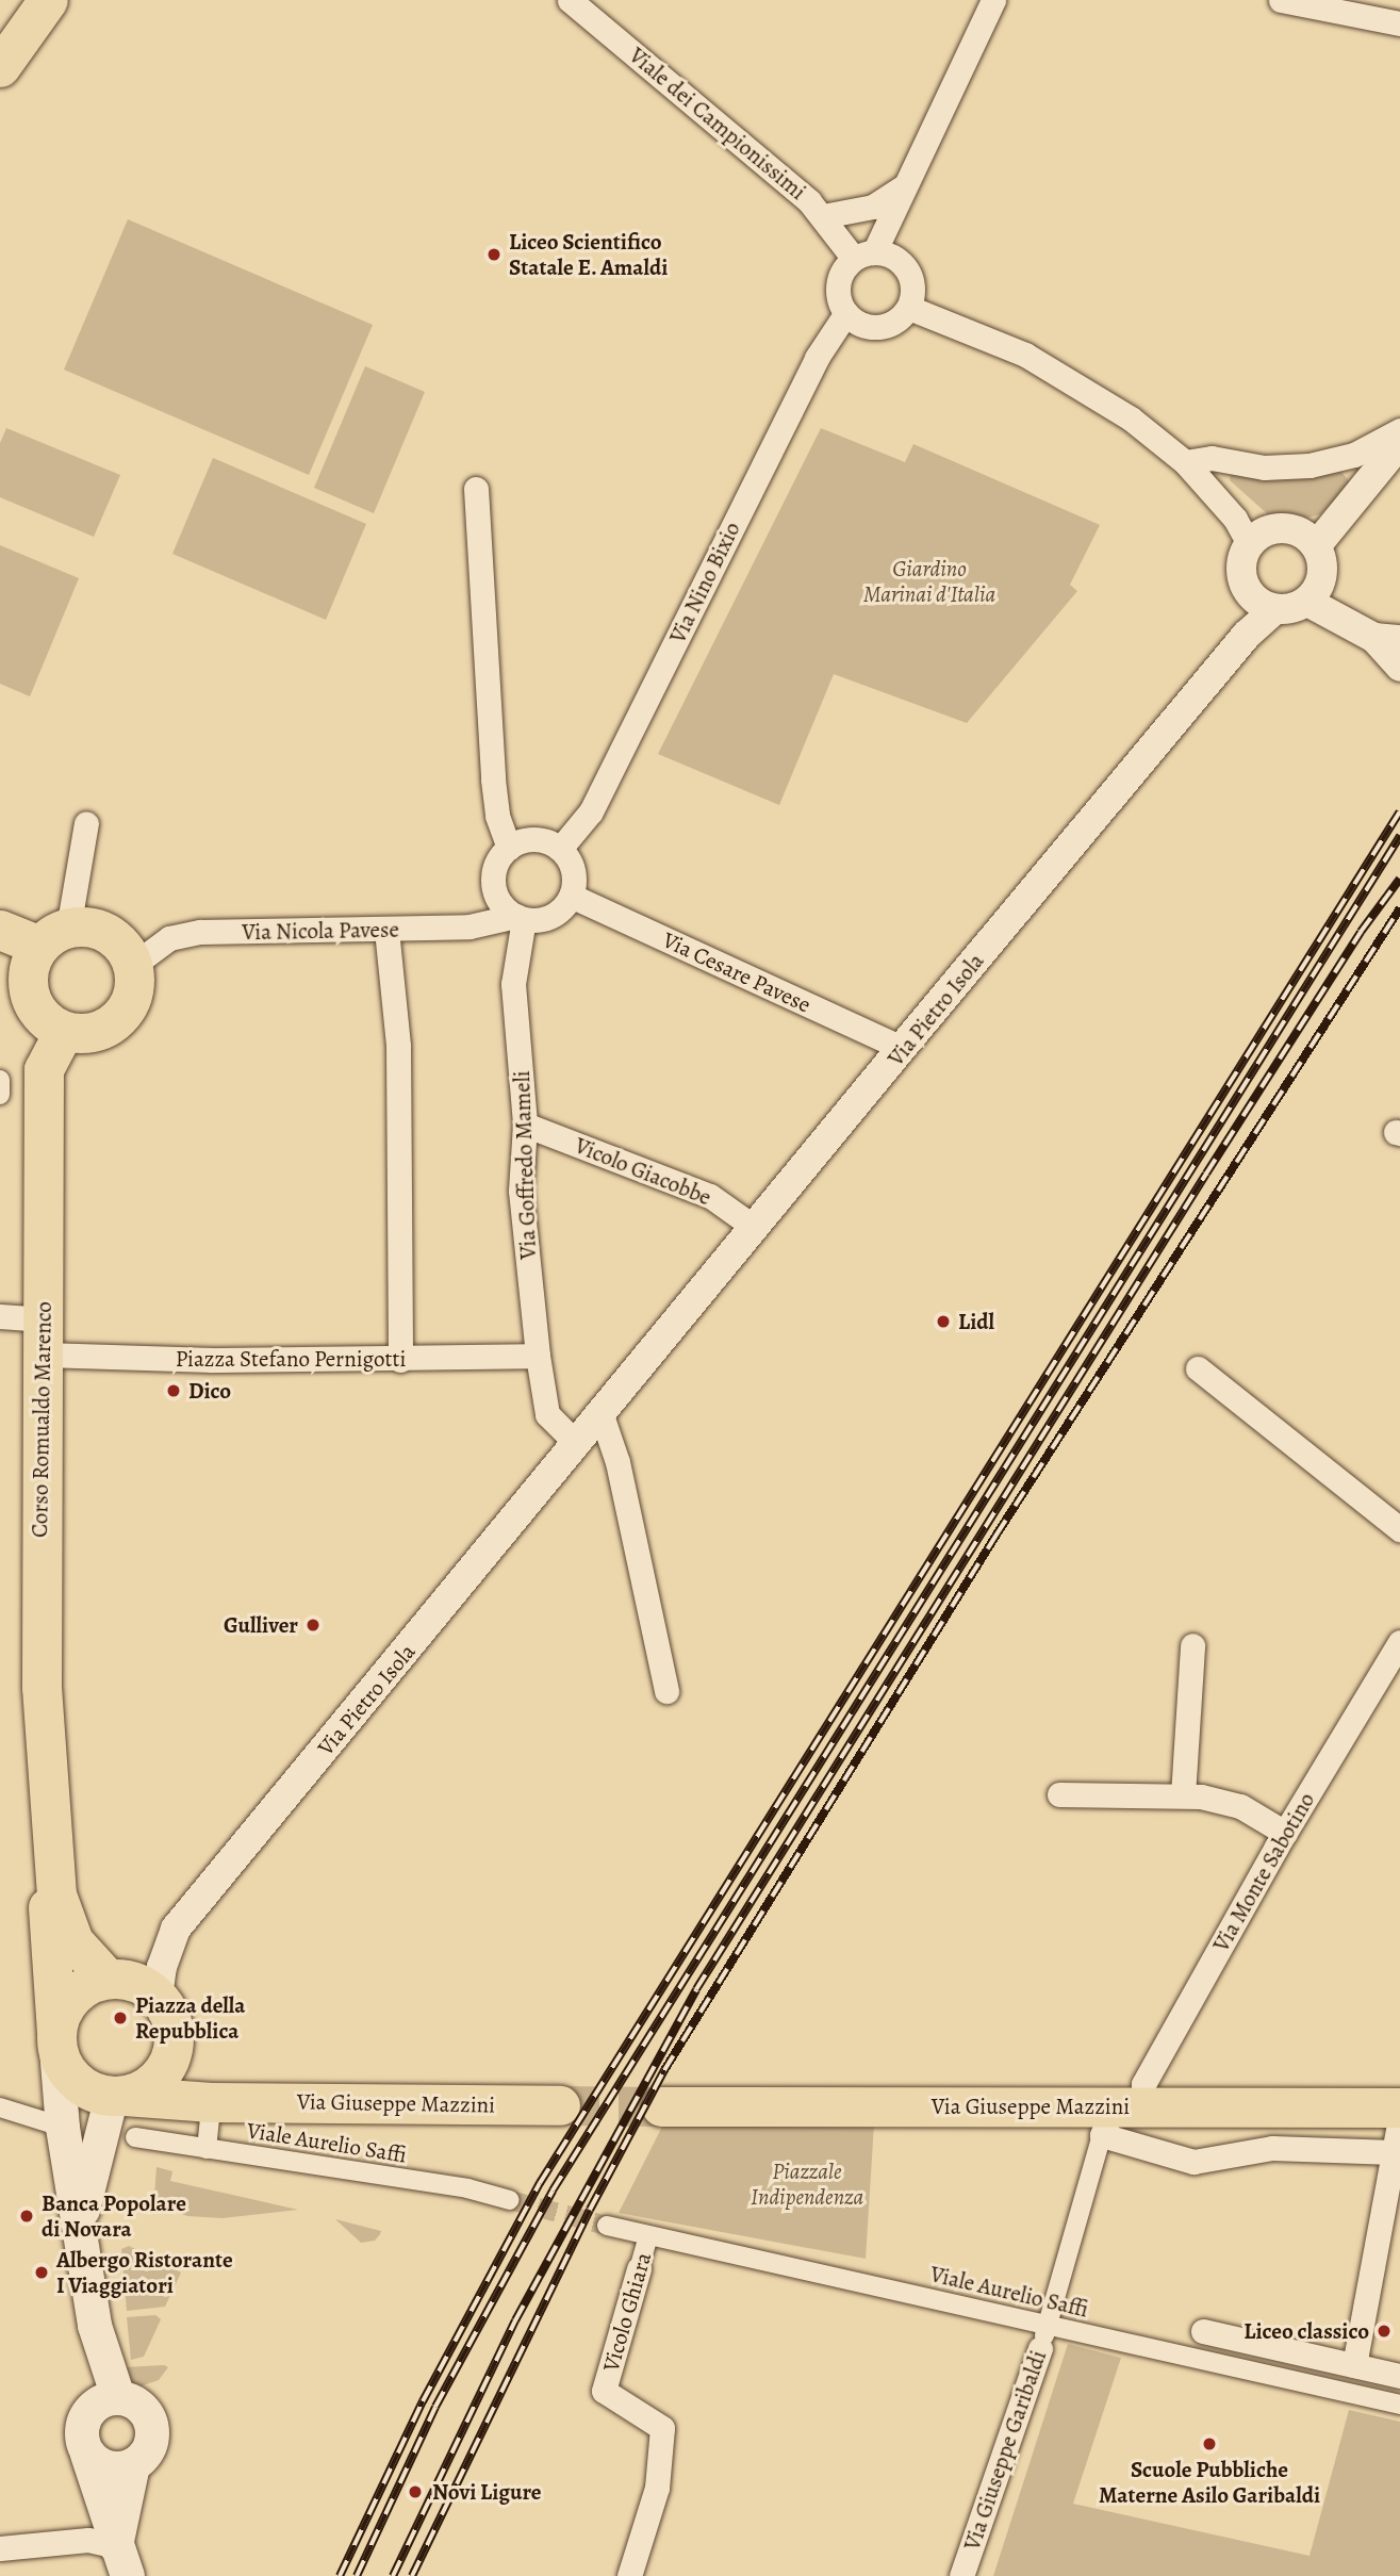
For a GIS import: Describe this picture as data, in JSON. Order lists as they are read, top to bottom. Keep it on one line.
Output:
{"streets":{"main road":["Corso Romualdo Marenco","Via Giuseppe Mazzini"],"street":["Viale dei Campionissimi","Via Nino Bixio","Via Nicola Pavese","Via Cesare Pavese","Via Pietro Isola","Via Goffredo Mameli","Vicolo Giacobbe","Piazza Stefano Pernigotti","Via Monte Sabotino","Viale Aurelio Saffi","Vicolo Ghiara","Via Giuseppe Garibaldi"]},"crossings":[["Viale dei Campionissimi","Via Nino Bixio"],["Via Nino Bixio","Via Nicola Pavese"],["Via Nino Bixio","Via Cesare Pavese"],["Via Nino Bixio","Via Goffredo Mameli"],["Via Nicola Pavese","Via Cesare Pavese"],["Via Nicola Pavese","Via Goffredo Mameli"],["Via Nicola Pavese","Corso Romualdo Marenco"],["Via Cesare Pavese","Via Pietro Isola"],["Via Cesare Pavese","Via Goffredo Mameli"],["Via Pietro Isola","Via Goffredo Mameli"],["Via Pietro Isola","Vicolo Giacobbe"],["Via Pietro Isola","Corso Romualdo Marenco"],["Via Pietro Isola","Via Giuseppe Mazzini"],["Via Goffredo Mameli","Vicolo Giacobbe"],["Via Goffredo Mameli","Piazza Stefano Pernigotti"],["Piazza Stefano Pernigotti","Corso Romualdo Marenco"],["Corso Romualdo Marenco","Via Giuseppe Mazzini"],["Via Monte Sabotino","Via Giuseppe Mazzini"],["Via Monte Sabotino","Viale Aurelio Saffi"],["Via Monte Sabotino","Via Giuseppe Garibaldi"],["Viale Aurelio Saffi","Vicolo Ghiara"],["Viale Aurelio Saffi","Via Giuseppe Garibaldi"]],"parks":["Giardino Marinai d'Italia","Piazzale Indipendenza"],"places":["Liceo Scientifico Statale E. Amaldi","Lidl","Dico","Gulliver","Piazza della Repubblica","Banca Popolare di Novara","Albergo Ristorante I Viaggiatori","Liceo classico","Scuole Pubbliche Materne Asilo Garibaldi","Novi Ligure"]}
